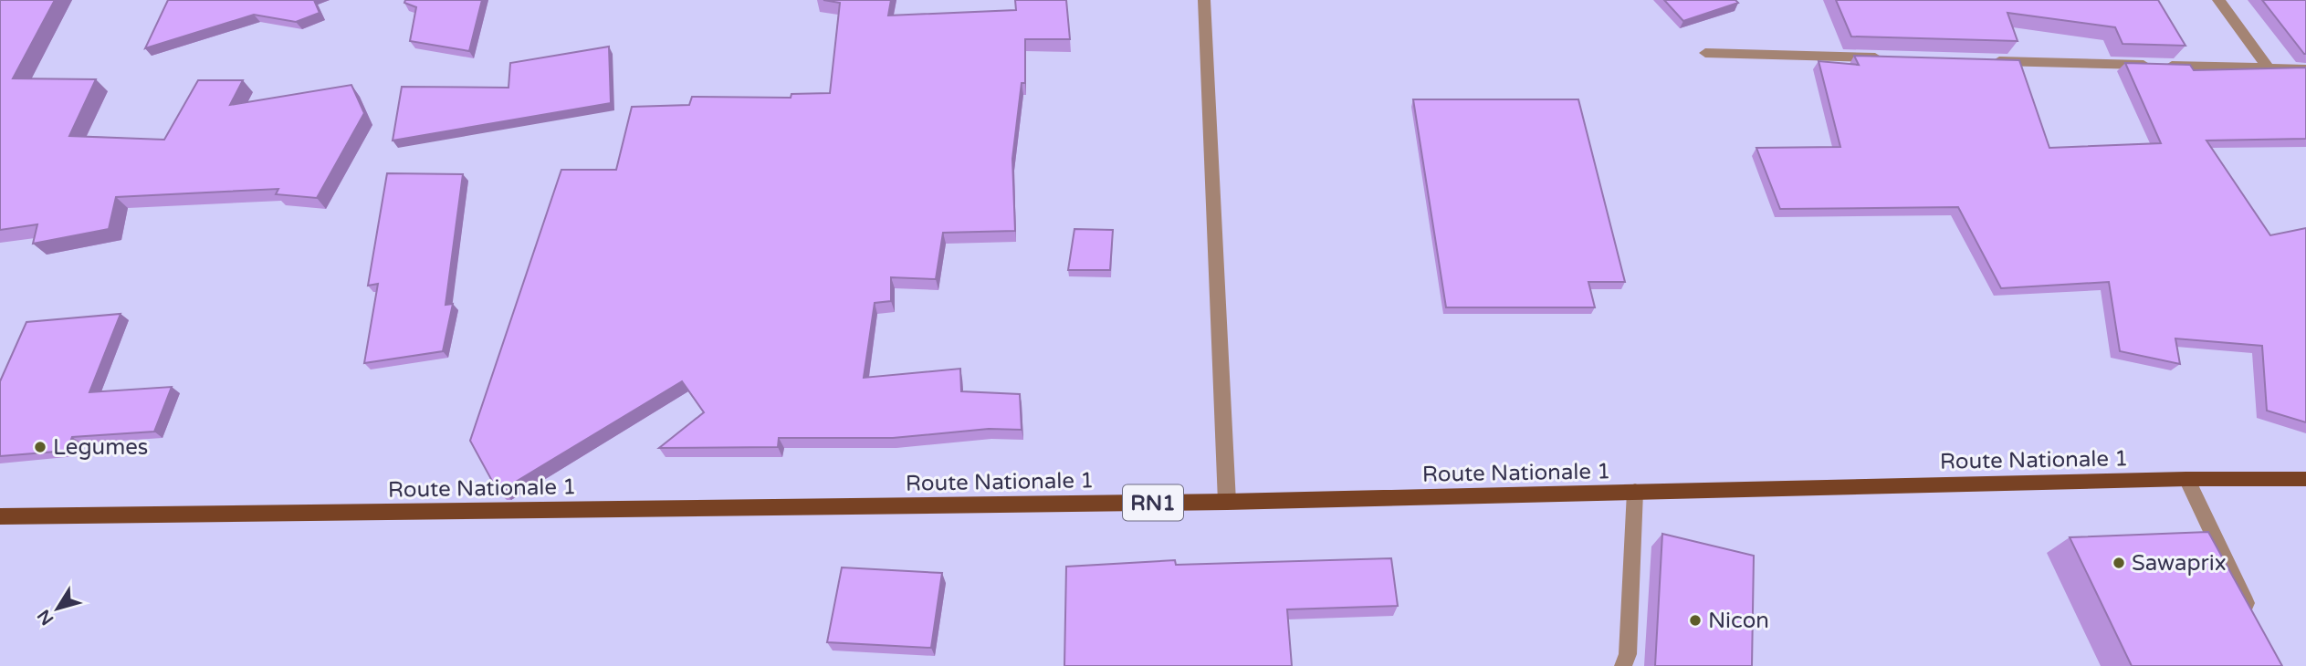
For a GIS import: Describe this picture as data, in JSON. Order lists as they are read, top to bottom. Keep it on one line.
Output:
{"streets":{"main road":["Route Nationale 1","RN1"]},"places":["Legumes","Sawaprix","Nicon"],"north":"bottom left"}
